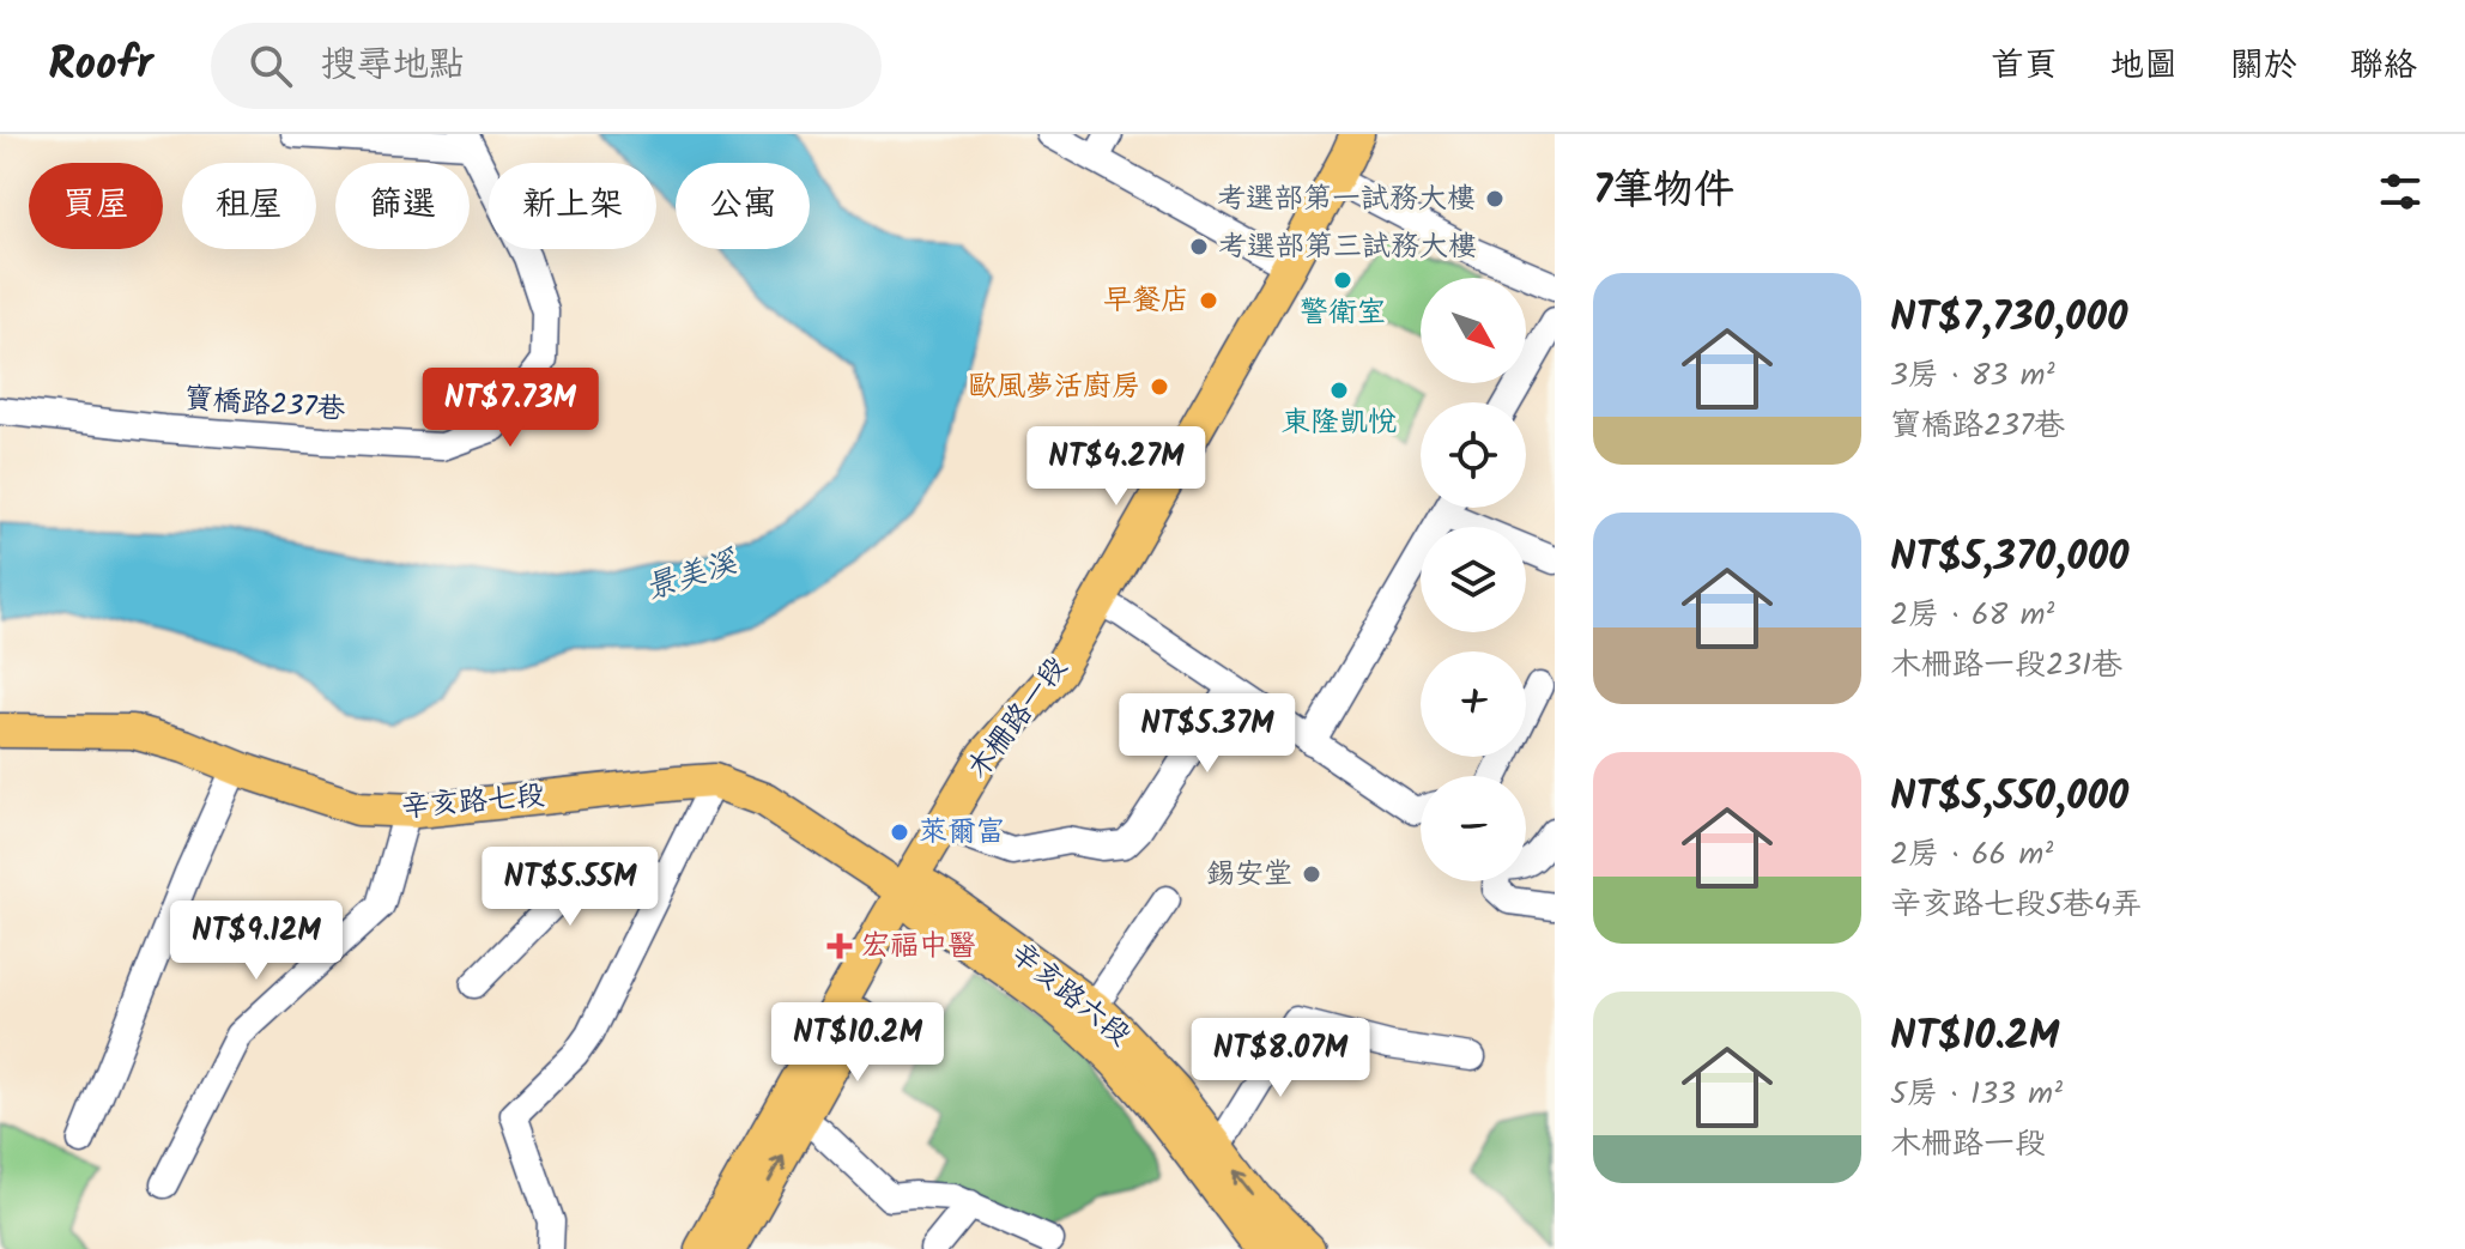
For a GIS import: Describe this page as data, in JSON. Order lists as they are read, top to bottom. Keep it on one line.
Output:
{"streets":{"main road":["木柵路一段","辛亥路七段","辛亥路六段"],"street":["寶橋路237巷"]},"crossings":[["木柵路一段","辛亥路七段"],["木柵路一段","辛亥路六段"],["辛亥路七段","辛亥路六段"]],"water":["景美溪"],"places":{"other":["考選部第一試務大樓","考選部第三試務大樓","警衛室","早餐店","歐風夢活廚房","東隆凱悅","萊爾富","錫安堂"],"health":["宏福中醫"]},"north":"bottom right","page":{"header":"Roofr","search":"搜尋地點","nav":["首頁","地圖","關於","聯絡"],"heading":"7筆物件","chip":["買屋","租屋","篩選","新上架","公寓"],"list":[{"name":"NT$7,730,000","note":"3房 · 83 m² · 寶橋路237巷"},{"name":"NT$5,370,000","note":"2房 · 68 m² · 木柵路一段231巷"},{"name":"NT$5,550,000","note":"2房 · 66 m² · 辛亥路七段5巷4弄"},{"name":"NT$10.2M","note":"5房 · 133 m² · 木柵路一段"}],"map_buttons":["+","−"],"price":["NT$7.73M","NT$4.27M","NT$5.37M","NT$5.55M","NT$9.12M","NT$10.2M","NT$8.07M"]}}
